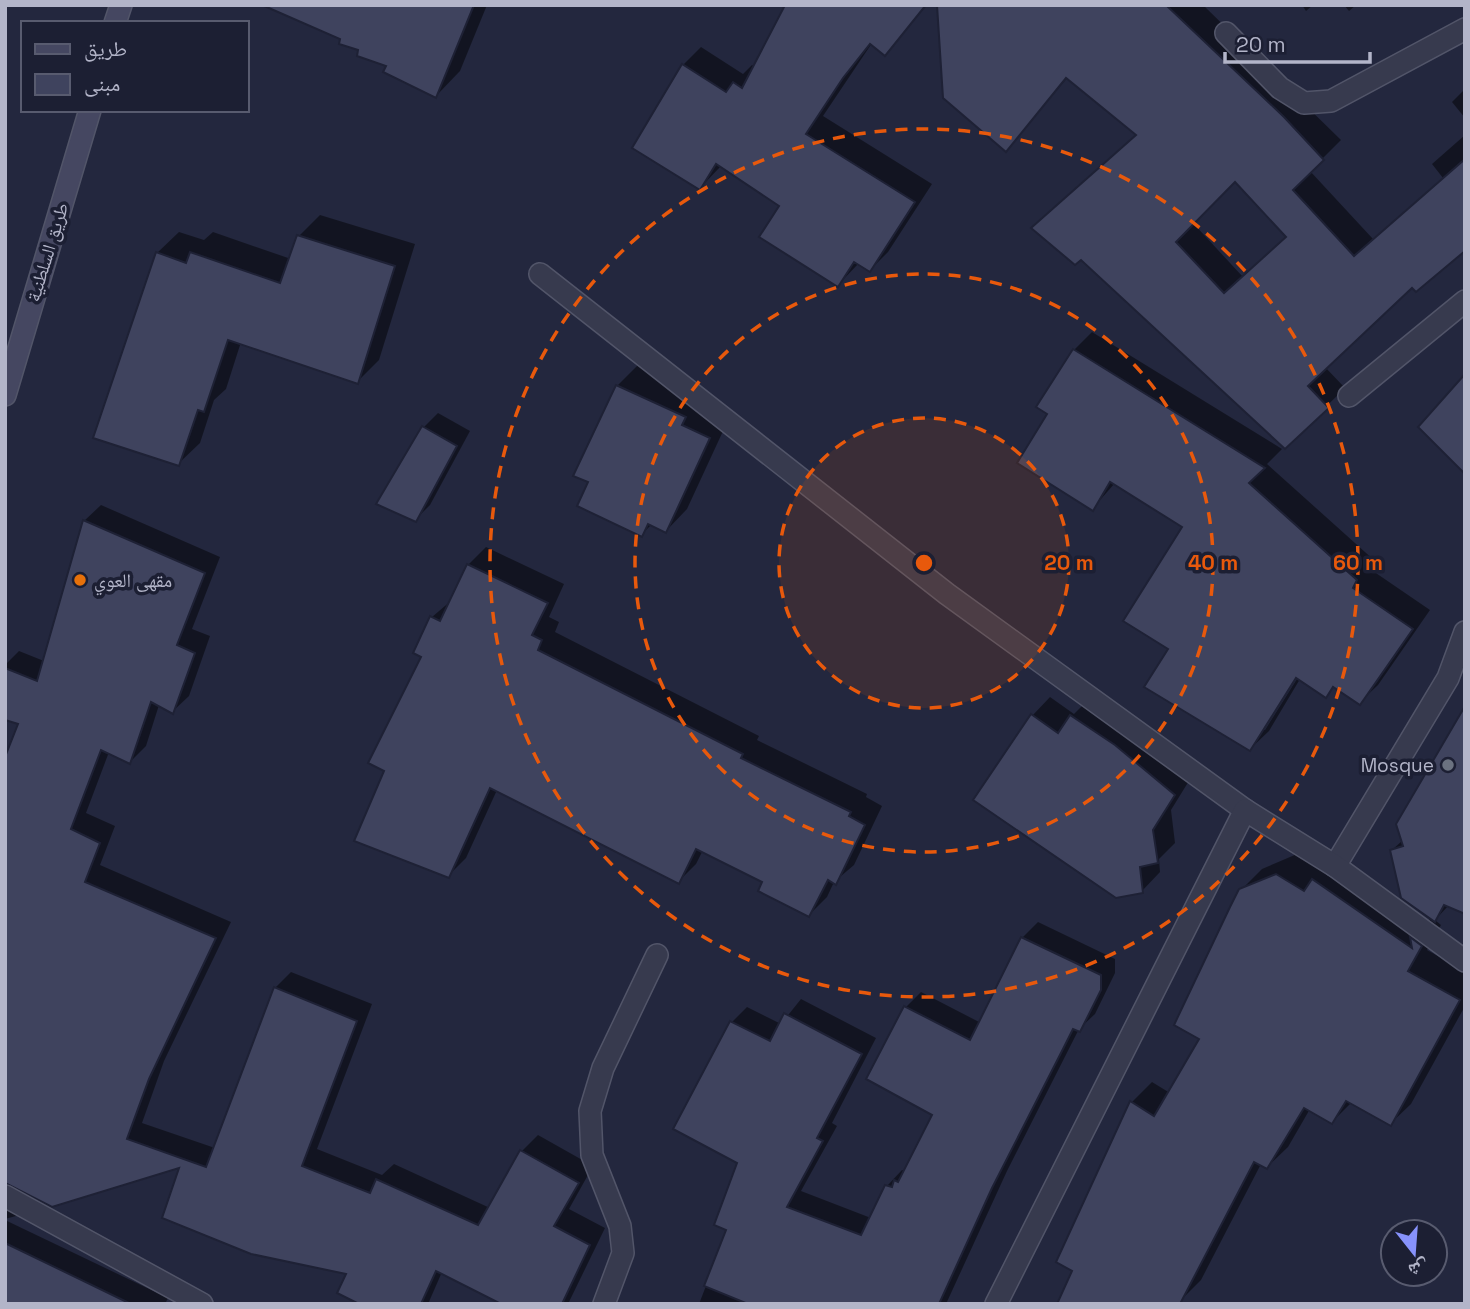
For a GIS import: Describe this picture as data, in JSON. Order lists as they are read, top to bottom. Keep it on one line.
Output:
{"streets":{"main road":["طريق السلطنية"]},"places":["مقهى العوي","Mosque"],"legend":["طريق","مبنى"],"scale_bar":"20 m","north":"bottom","rings":["20 m","40 m","60 m"]}
